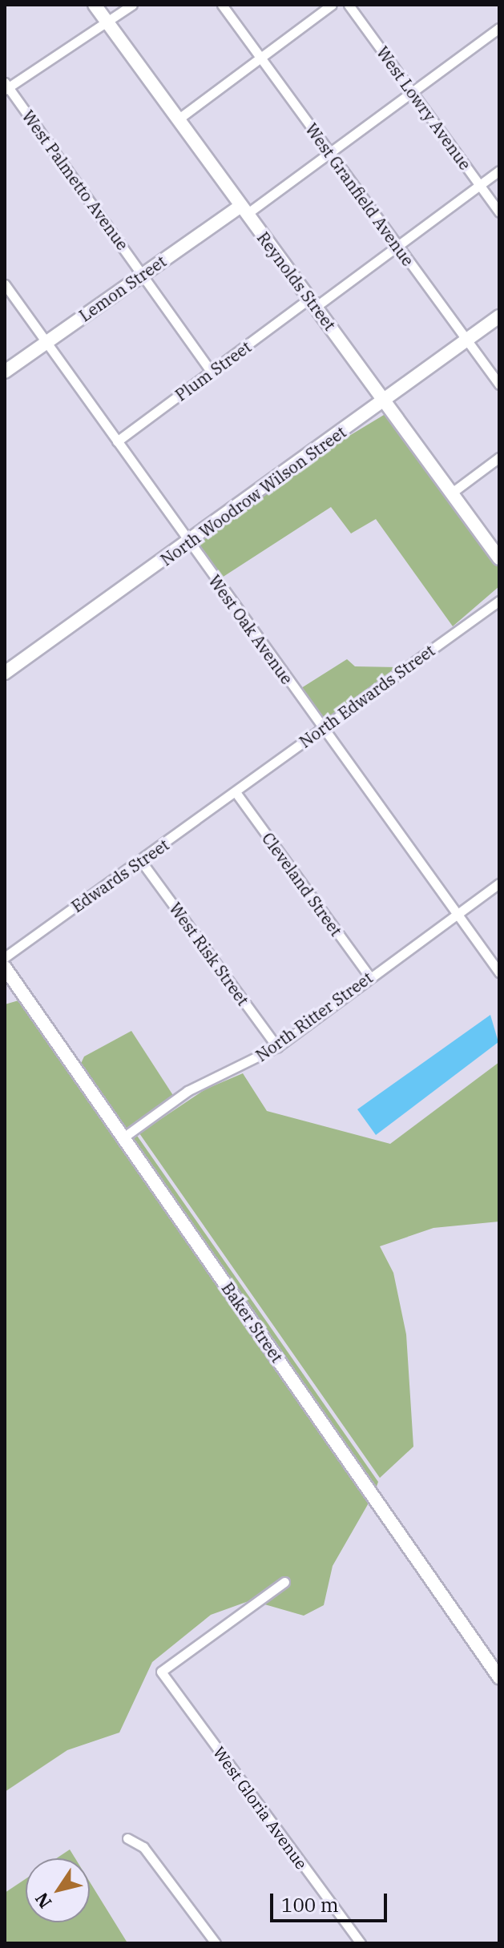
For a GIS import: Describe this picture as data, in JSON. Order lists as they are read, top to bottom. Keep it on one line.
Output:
{"streets":{"main road":["Reynolds Street","Lemon Street","North Woodrow Wilson Street","Baker Street"],"street":["West Lowry Avenue","West Palmetto Avenue","West Granfield Avenue","Plum Street","West Oak Avenue","North Edwards Street","Edwards Street","Cleveland Street","West Risk Street","North Ritter Street","West Gloria Avenue"]},"crossings":[["West Lowry Avenue","Plum Street"],["West Palmetto Avenue","Lemon Street"],["West Palmetto Avenue","Plum Street"],["West Granfield Avenue","Plum Street"],["West Granfield Avenue","North Woodrow Wilson Street"],["Reynolds Street","Lemon Street"],["Reynolds Street","Plum Street"],["Reynolds Street","North Woodrow Wilson Street"],["Lemon Street","West Oak Avenue"],["Plum Street","West Oak Avenue"],["North Woodrow Wilson Street","West Oak Avenue"],["West Oak Avenue","North Edwards Street"],["West Oak Avenue","North Ritter Street"],["North Edwards Street","Edwards Street"],["North Edwards Street","Cleveland Street"],["Edwards Street","Cleveland Street"],["Edwards Street","West Risk Street"],["Cleveland Street","North Ritter Street"],["West Risk Street","North Ritter Street"],["North Ritter Street","Baker Street"]],"scale_bar":"100 m","north":"bottom left"}
